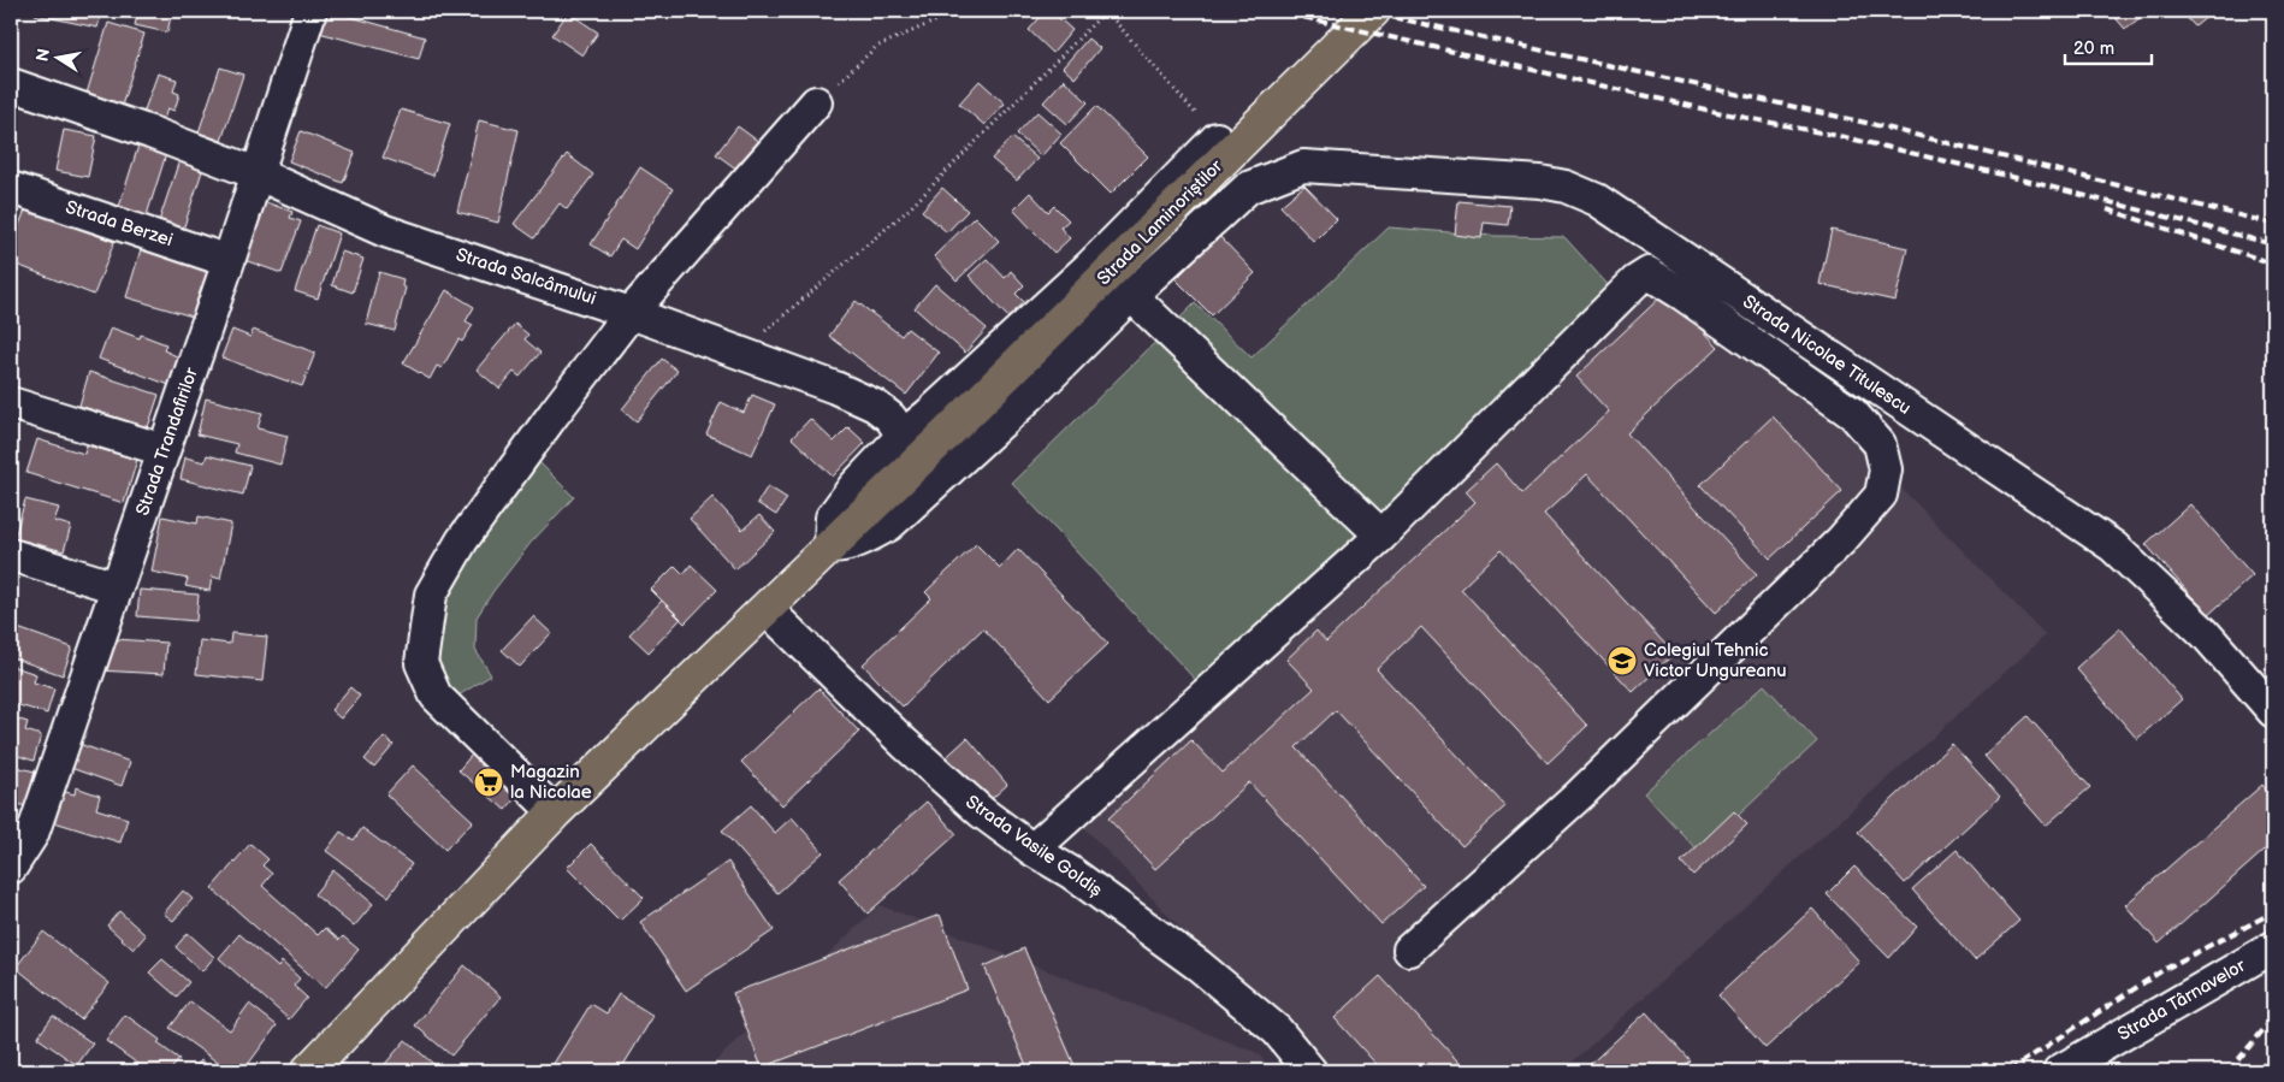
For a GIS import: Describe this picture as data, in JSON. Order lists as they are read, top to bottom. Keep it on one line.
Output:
{"streets":{"main road":["Strada Laminoriștilor"],"street":["Strada Berzei","Strada Salcâmului","Strada Nicolae Titulescu","Strada Trandafirilor","Strada Vasile Goldiș","Strada Târnavelor"]},"crossings":[["Strada Laminoriștilor","Strada Nicolae Titulescu"],["Strada Laminoriștilor","Strada Vasile Goldiș"],["Strada Berzei","Strada Trandafirilor"],["Strada Salcâmului","Strada Trandafirilor"]],"places":{"school or university":["Colegiul Tehnic Victor Ungureanu"],"supermarket":["Magazin la Nicolae"]},"scale_bar":"20 m","north":"left"}
